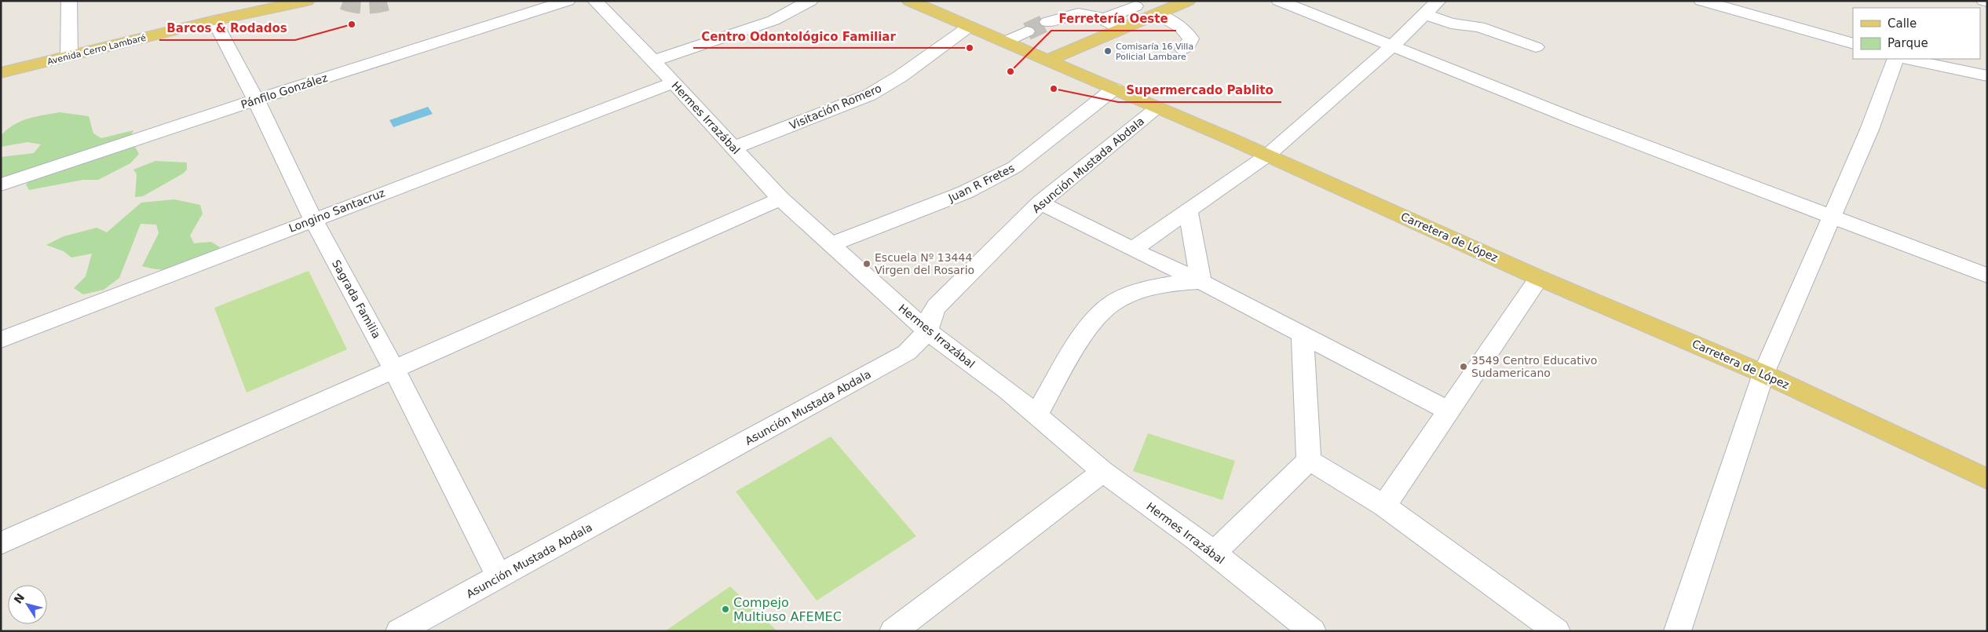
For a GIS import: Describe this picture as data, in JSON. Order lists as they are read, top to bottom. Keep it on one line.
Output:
{"streets":{"main road":["Avenida Cerro Lambaré","Carretera de López"],"street":["Pánfilo González","Visitación Romero","Hermes Irrazábal","Asunción Mustada Abdala","Juan R Fretes","Longino Santacruz","Sagrada Familia"]},"crossings":[["Avenida Cerro Lambaré","Sagrada Familia"],["Pánfilo González","Sagrada Familia"],["Visitación Romero","Hermes Irrazábal"],["Visitación Romero","Carretera de López"],["Hermes Irrazábal","Asunción Mustada Abdala"],["Hermes Irrazábal","Juan R Fretes"],["Hermes Irrazábal","Longino Santacruz"],["Asunción Mustada Abdala","Carretera de López"],["Asunción Mustada Abdala","Sagrada Familia"],["Juan R Fretes","Carretera de López"],["Longino Santacruz","Sagrada Familia"]],"places":["Barcos & Rodados","Centro Odontológico Familiar","Comisaría 16 Villa Policial Lambare","Ferretería Oeste","Supermercado Pablito","Escuela Nº 13444 Virgen del Rosario","3549 Centro Educativo Sudamericano","Compejo Multiuso AFEMEC"],"legend":["Calle","Parque"],"north":"top left"}
